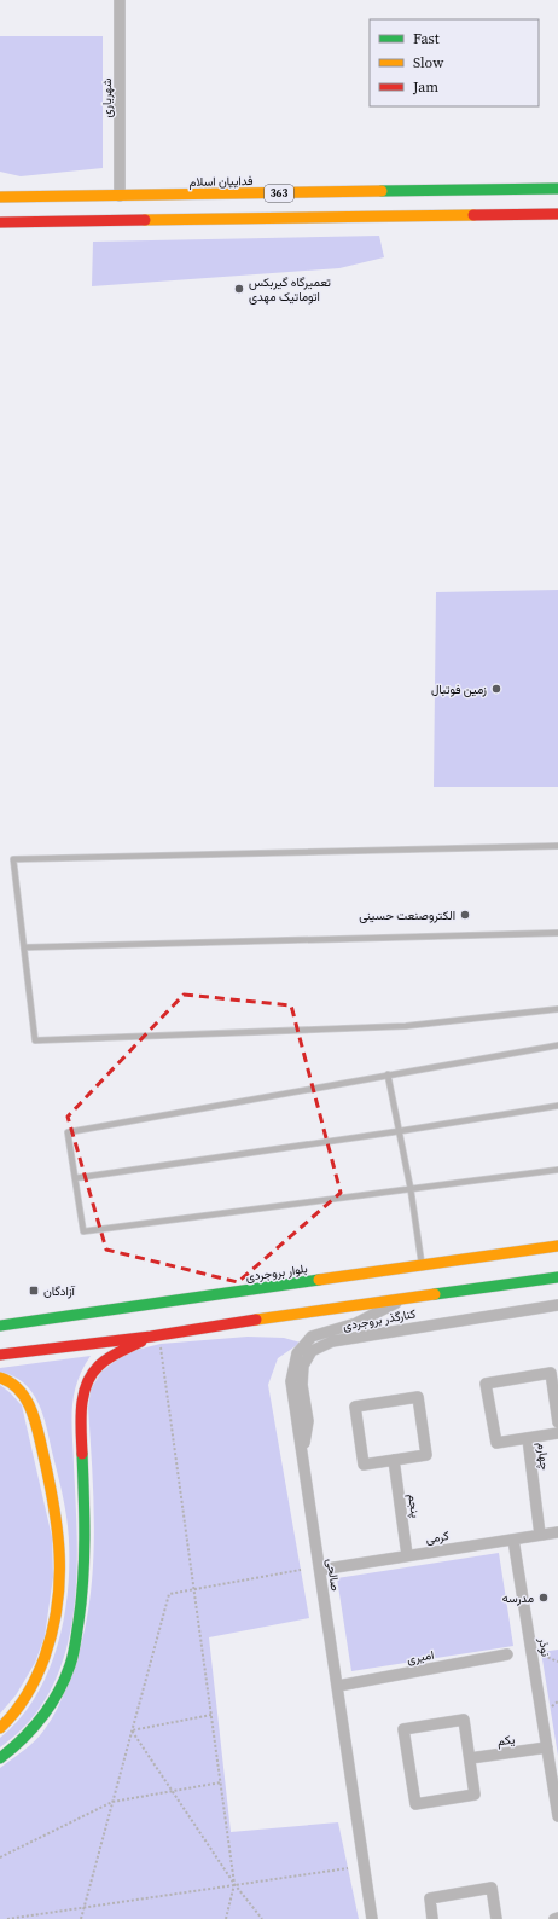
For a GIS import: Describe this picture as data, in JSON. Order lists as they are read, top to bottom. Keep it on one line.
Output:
{"streets":{"main road":["فداییان اسلام","363","بلوار بروجردی"],"street":["شهریاری","کنارگذر بروجردی","چهارم","پنجم","کرمی","صالحی","نوذر","امیری","یکم"]},"crossings":[["شهریاری","فداییان اسلام"],["کنارگذر بروجردی","صالحی"],["چهارم","کرمی"],["پنجم","کرمی"],["کرمی","صالحی"],["کرمی","نوذر"],["صالحی","امیری"],["نوذر","یکم"]],"places":{"other":["تعمیرگاه گیربکس اتوماتیک مهدی","زمین فوتبال","الکتروصنعت حسینی","مدرسه"],"transit":["آزادگان"]},"legend":["Fast","Slow","Jam"]}
